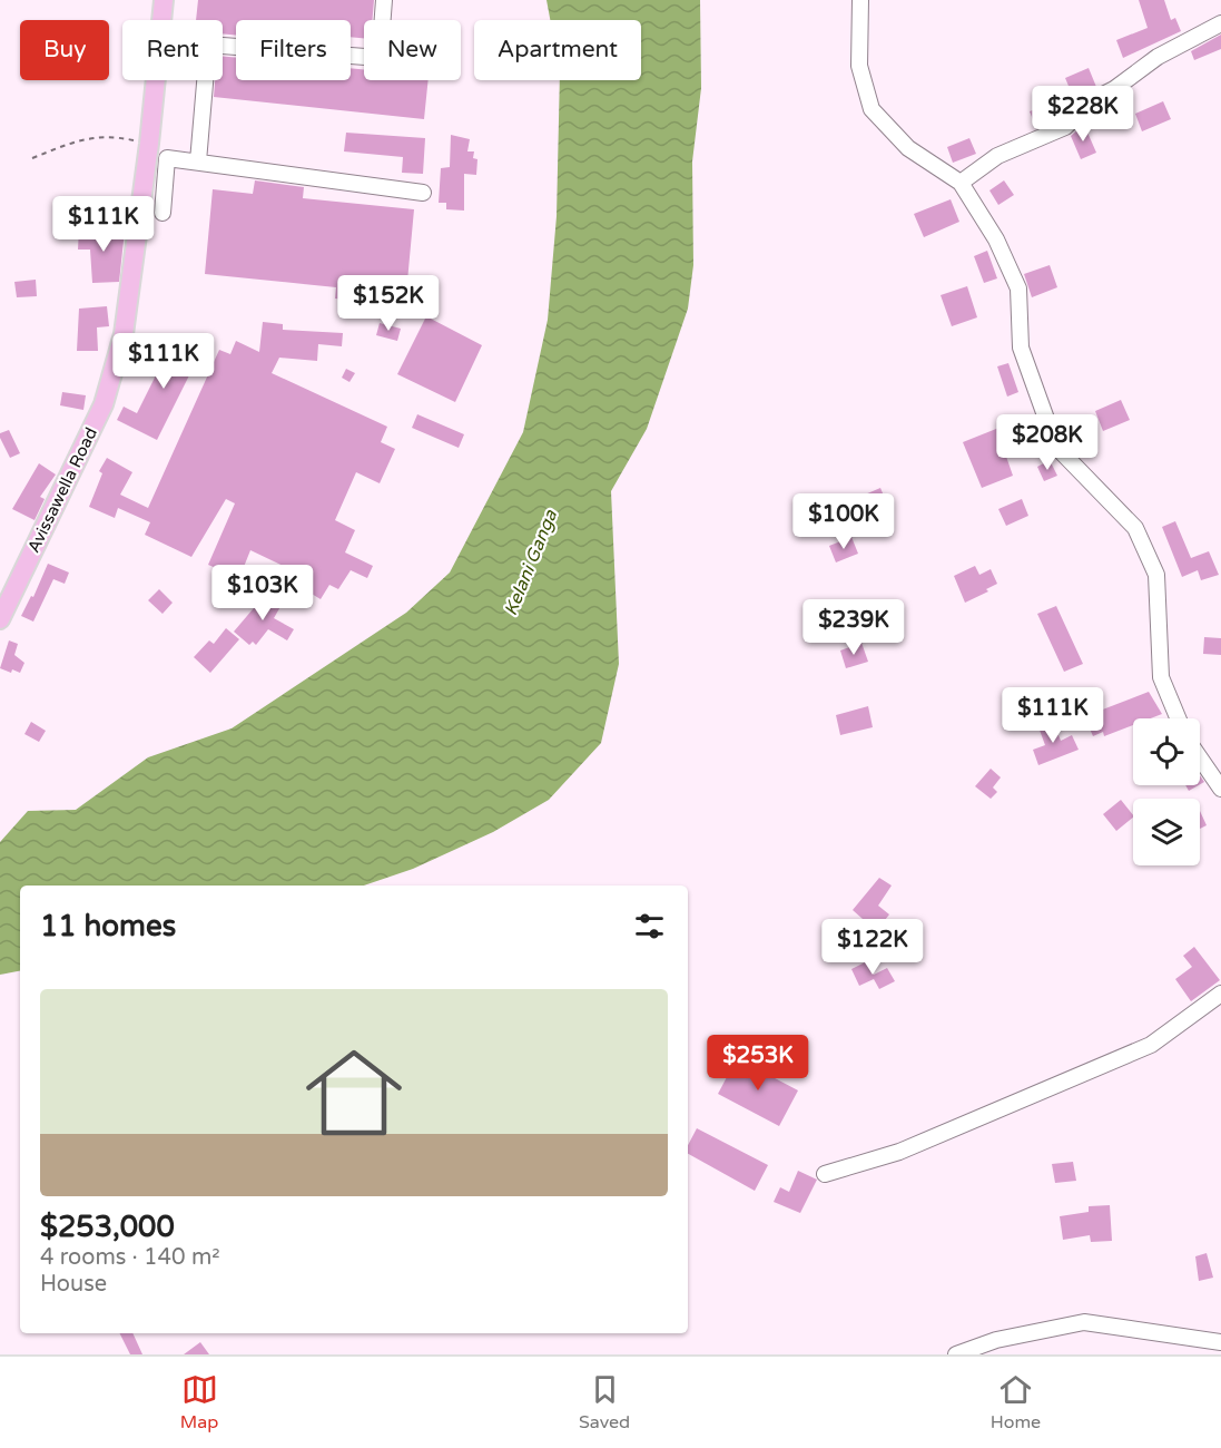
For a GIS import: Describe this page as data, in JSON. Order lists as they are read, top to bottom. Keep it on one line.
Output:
{"streets":{"main road":["Avissawella Road"]},"water":["Kelani Ganga"],"page":{"chip":["Buy","Rent","Filters","New","Apartment"],"price":["$228K","$111K","$152K","$111K","$208K","$100K","$103K","$239K","$111K","$122K","$253K"],"heading":"11 homes","list":[{"name":"$253,000","note":"4 rooms · 140 m² · House"}],"tabs":["Map","Saved","Home"]}}
